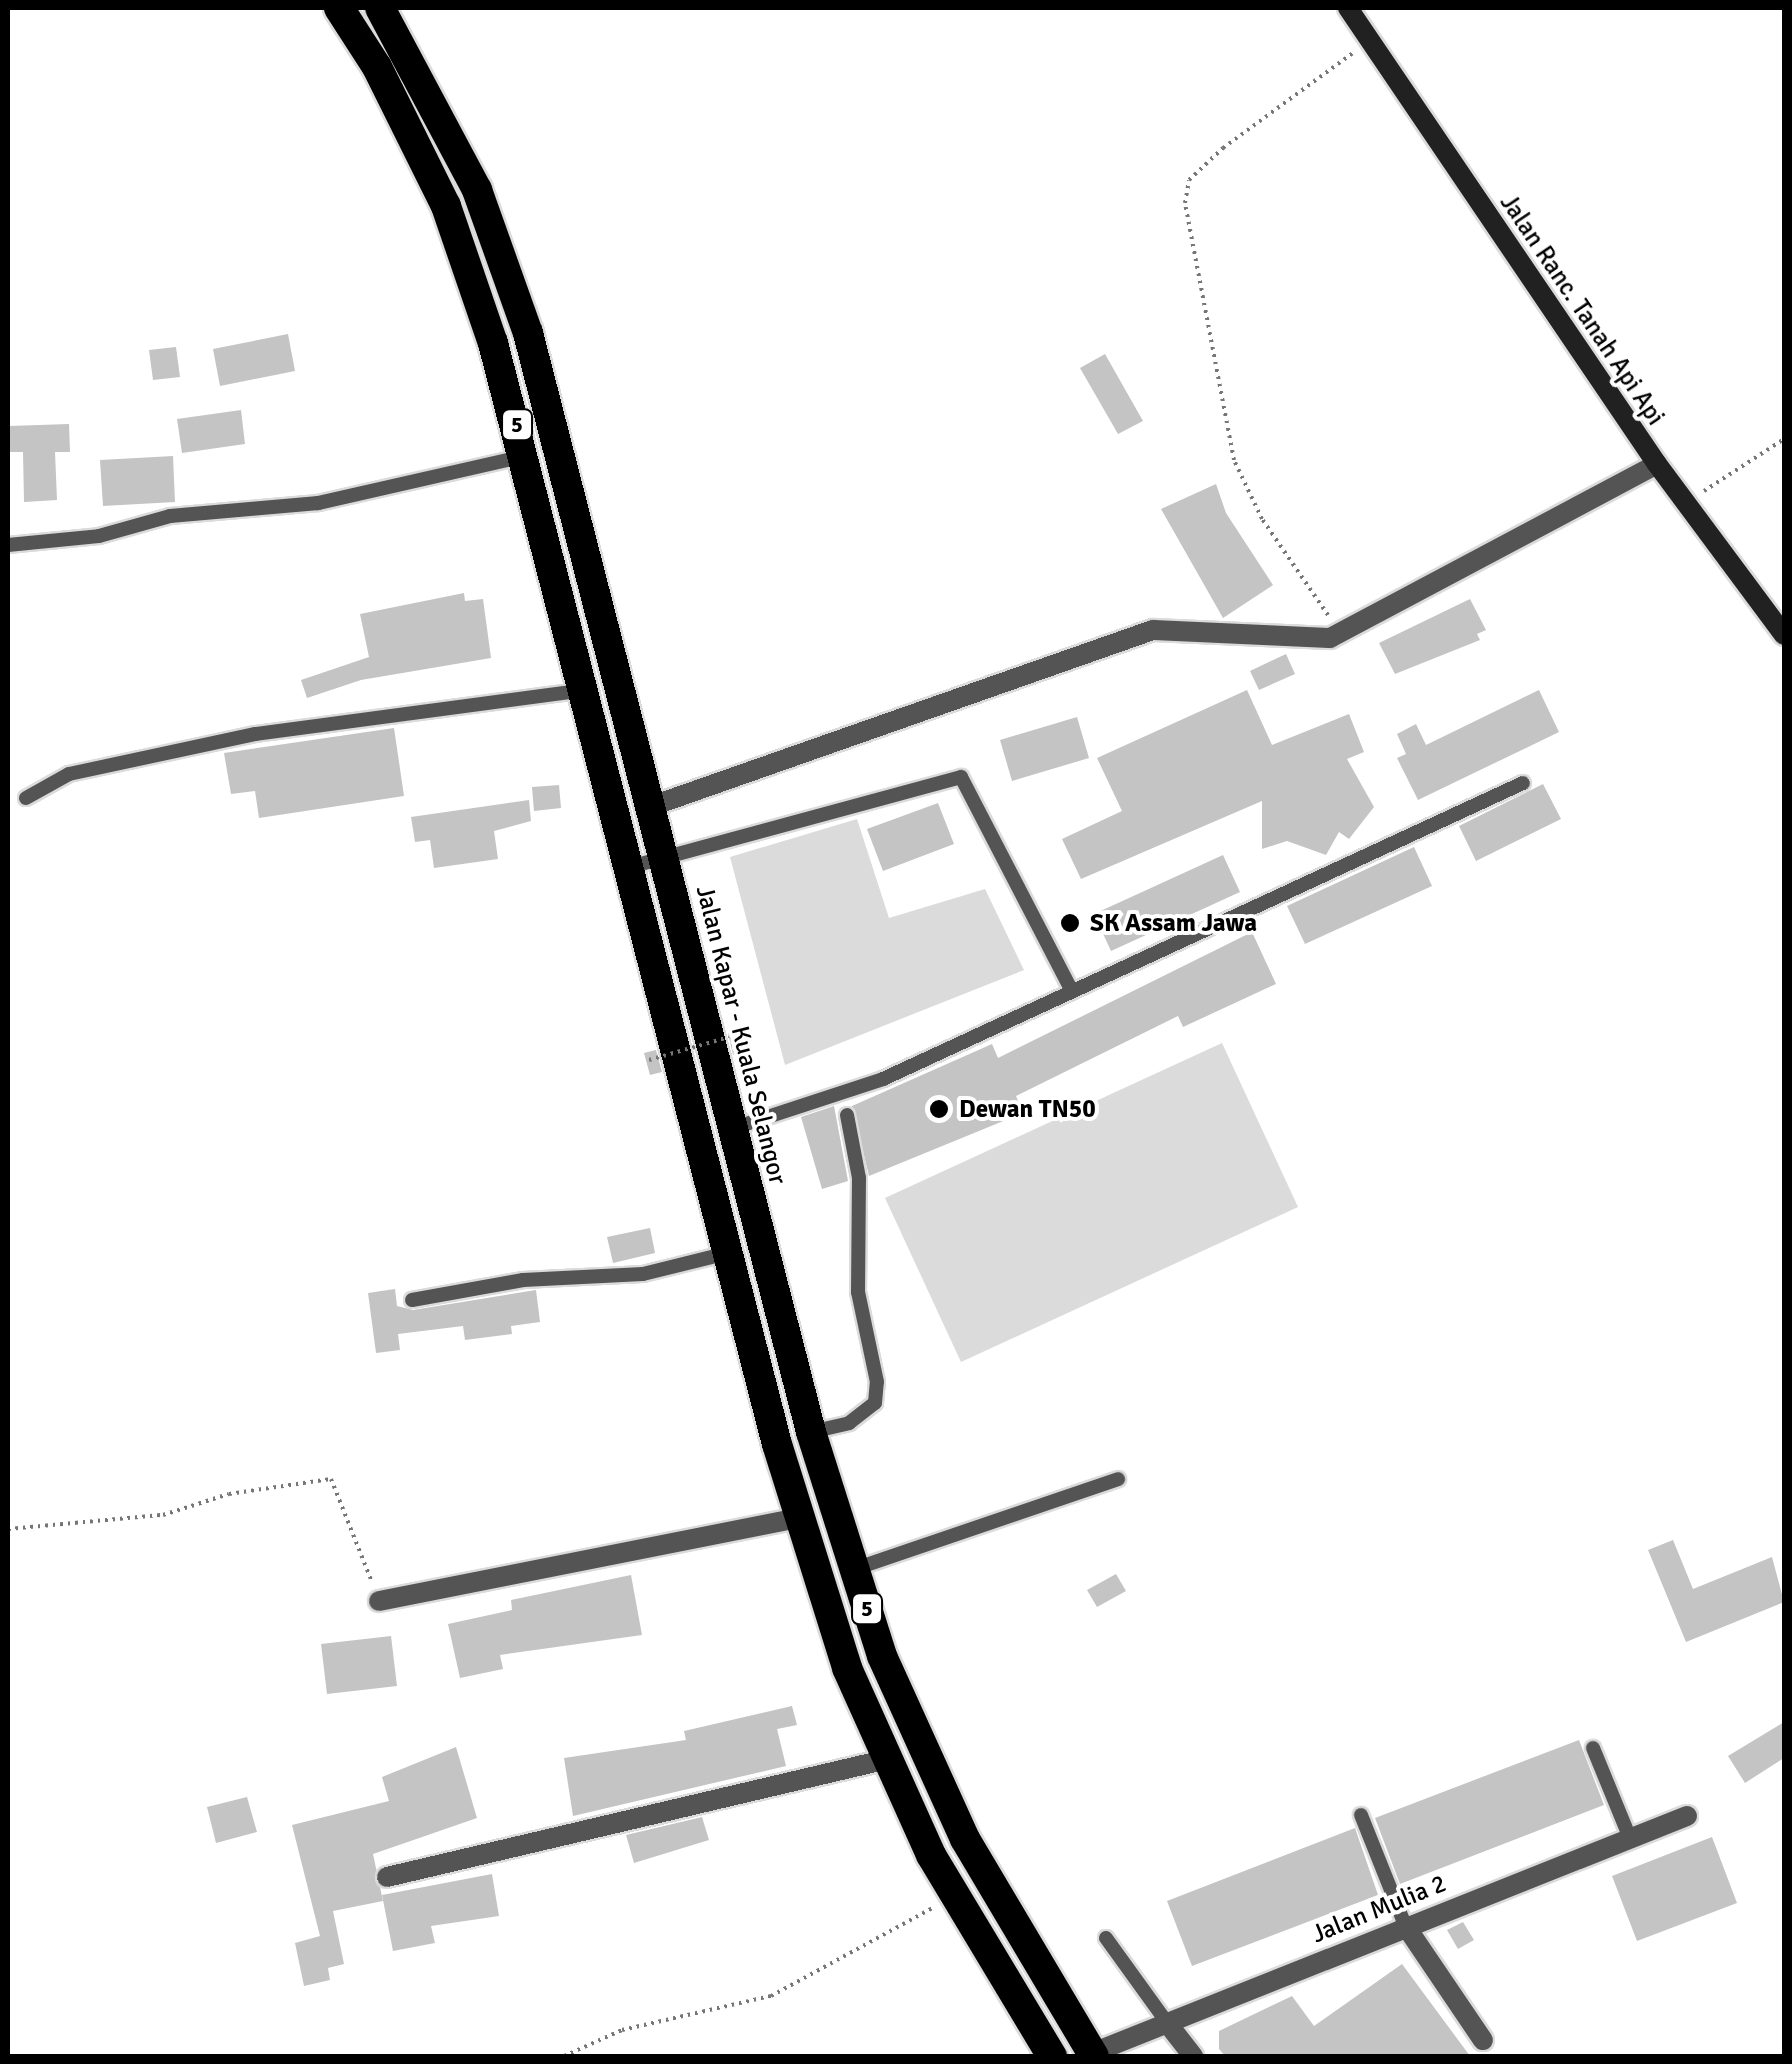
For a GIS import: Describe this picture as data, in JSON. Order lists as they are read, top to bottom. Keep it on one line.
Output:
{"streets":{"highway":["5","Jalan Kapar - Kuala Selangor"],"street":["Jalan Ranc. Tanah Api Api","Jalan Mulia 2"]},"crossings":[["Jalan Kapar - Kuala Selangor","Jalan Mulia 2"]],"places":["SK Assam Jawa","Dewan TN50"]}
